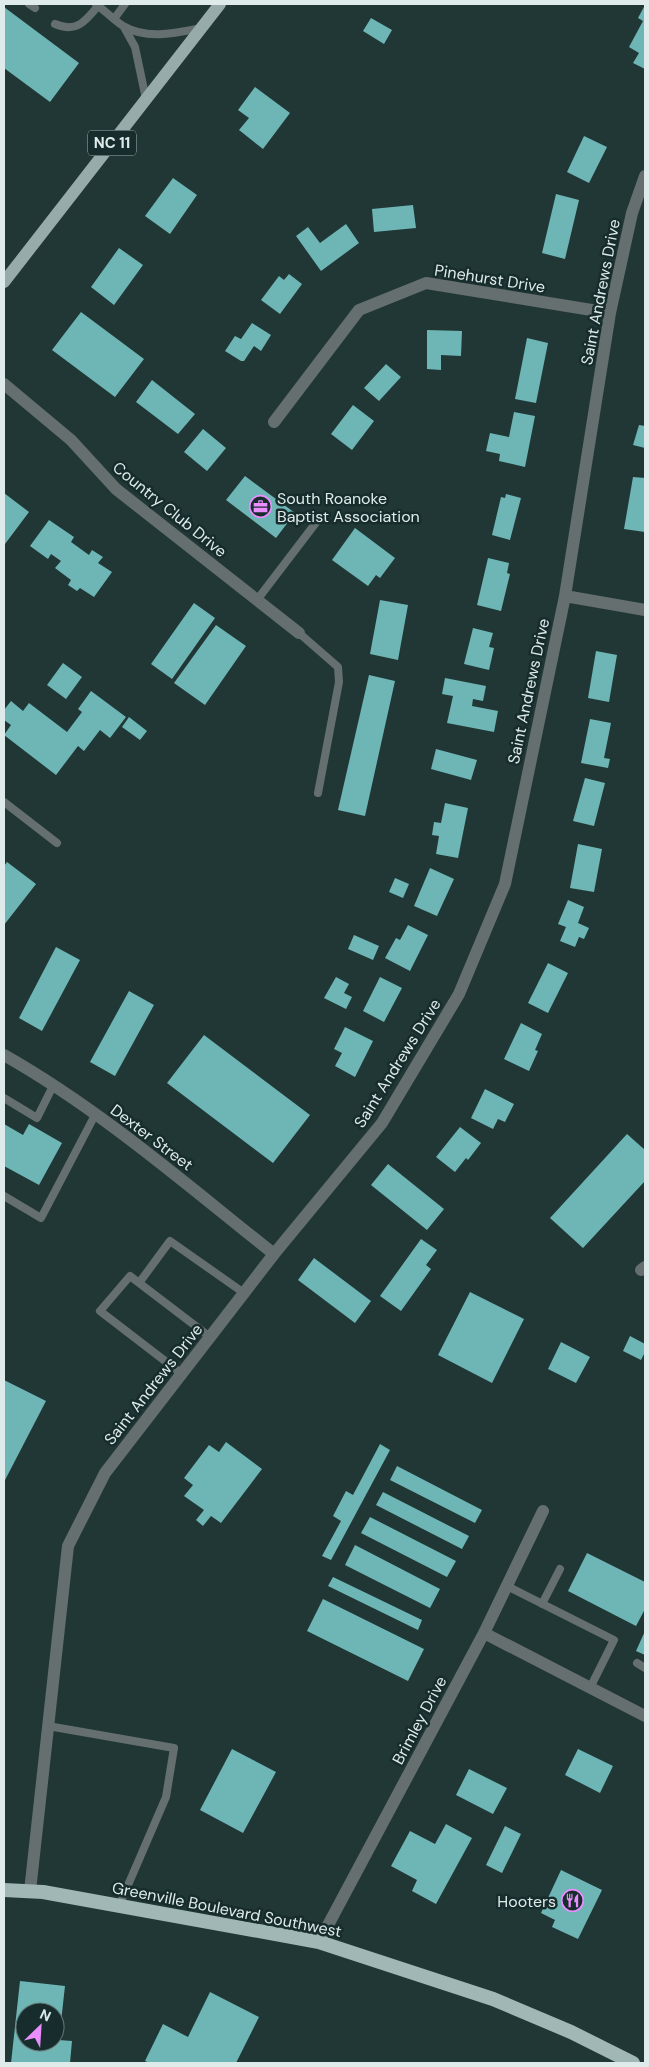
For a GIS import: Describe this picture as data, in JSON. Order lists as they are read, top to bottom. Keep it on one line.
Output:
{"streets":{"highway":["Greenville Boulevard Southwest"],"main road":["NC 11"],"street":["Pinehurst Drive","Saint Andrews Drive","Country Club Drive","Dexter Street","Brimley Drive"]},"crossings":[["Pinehurst Drive","Saint Andrews Drive"],["Saint Andrews Drive","Dexter Street"],["Saint Andrews Drive","Greenville Boulevard Southwest"],["Brimley Drive","Greenville Boulevard Southwest"]],"places":{"office":["South Roanoke Baptist Association"],"restaurant":["Hooters"]},"north":"top right"}
